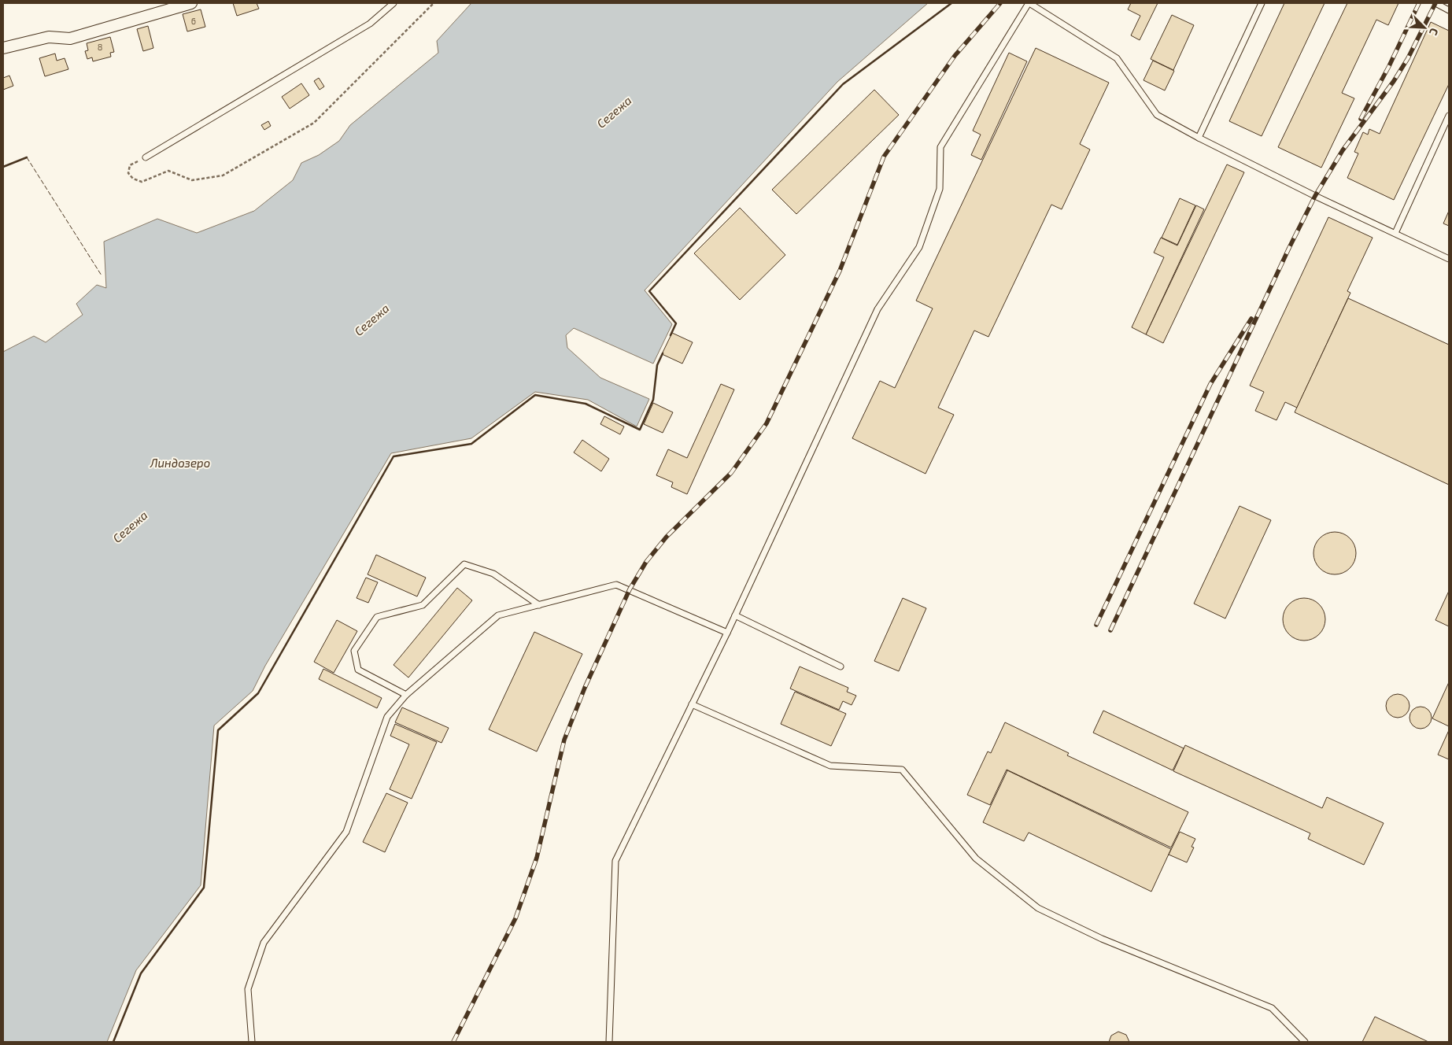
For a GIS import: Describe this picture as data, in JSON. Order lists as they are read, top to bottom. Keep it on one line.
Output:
{"water":["Сегежа","Линдозеро"],"house_numbers":["6","8"],"north":"bottom right"}
